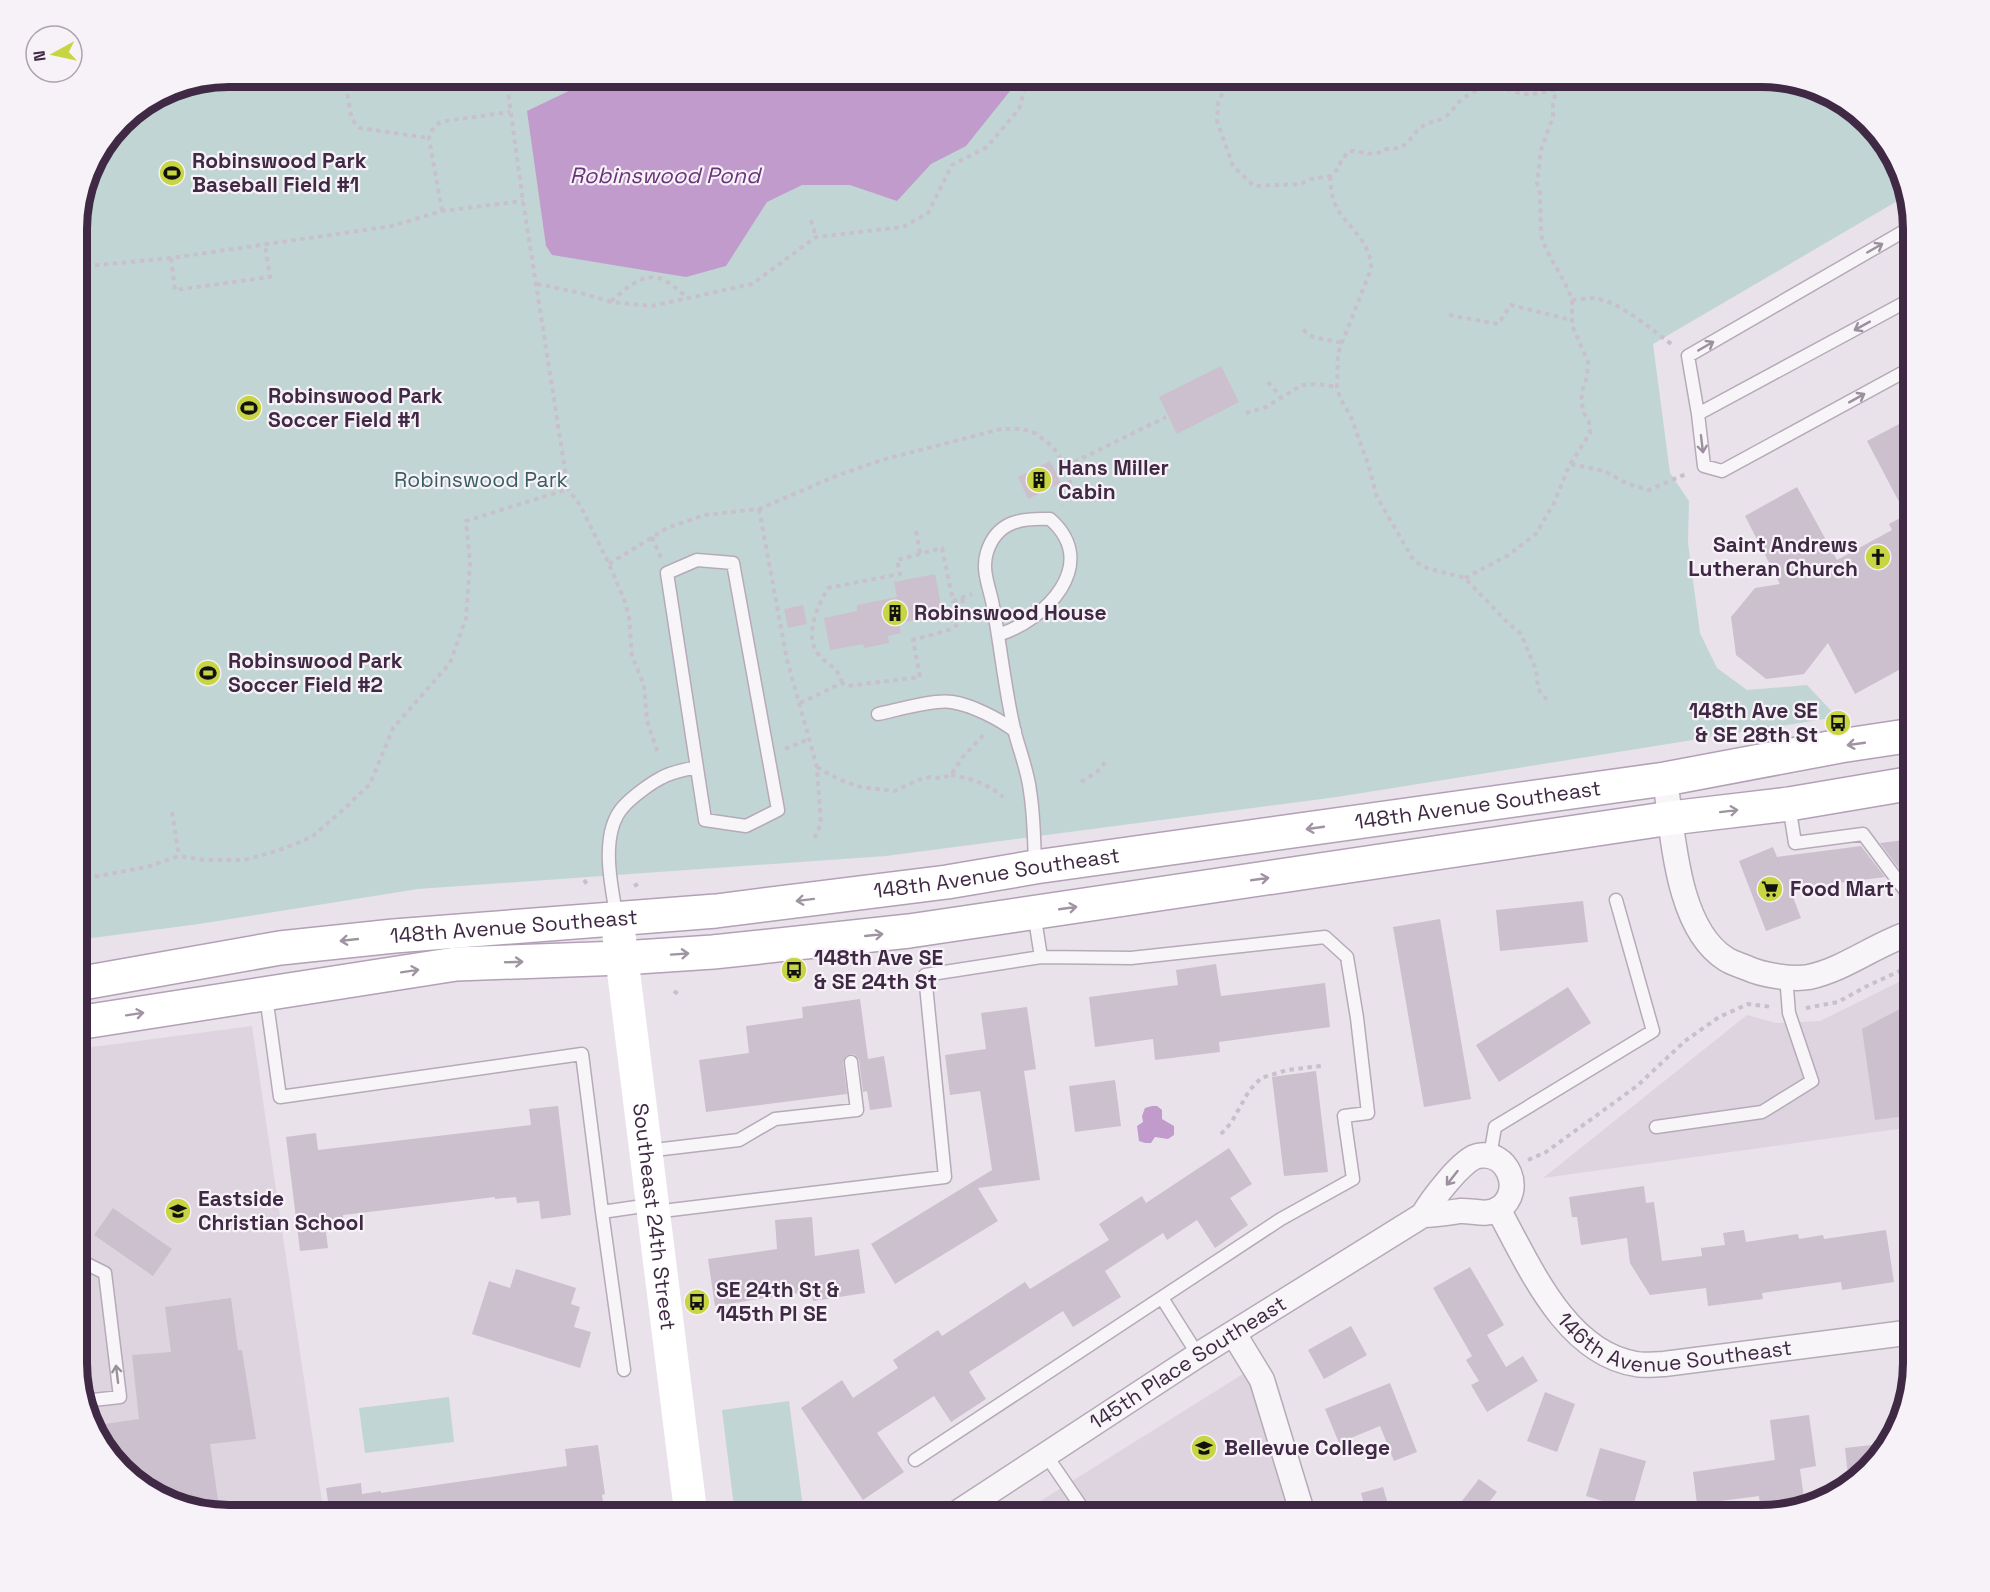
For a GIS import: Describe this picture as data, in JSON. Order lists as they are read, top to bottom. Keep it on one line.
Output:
{"streets":{"main road":["148th Avenue Southeast","Southeast 24th Street"],"street":["146th Avenue Southeast","145th Place Southeast"]},"crossings":[["148th Avenue Southeast","Southeast 24th Street"]],"water":["Robinswood Pond"],"parks":["Robinswood Park"],"places":{"sports":["Robinswood Park Baseball Field #1","Robinswood Park Soccer Field #1","Robinswood Park Soccer Field #2"],"building":["Hans Miller Cabin","Robinswood House"],"church":["Saint Andrews Lutheran Church"],"bus stop":["148th Ave SE & SE 28th St","148th Ave SE & SE 24th St","SE 24th St & 145th Pl SE"],"supermarket":["Food Mart"],"school or university":["Eastside Christian School","Bellevue College"]},"north":"left"}
